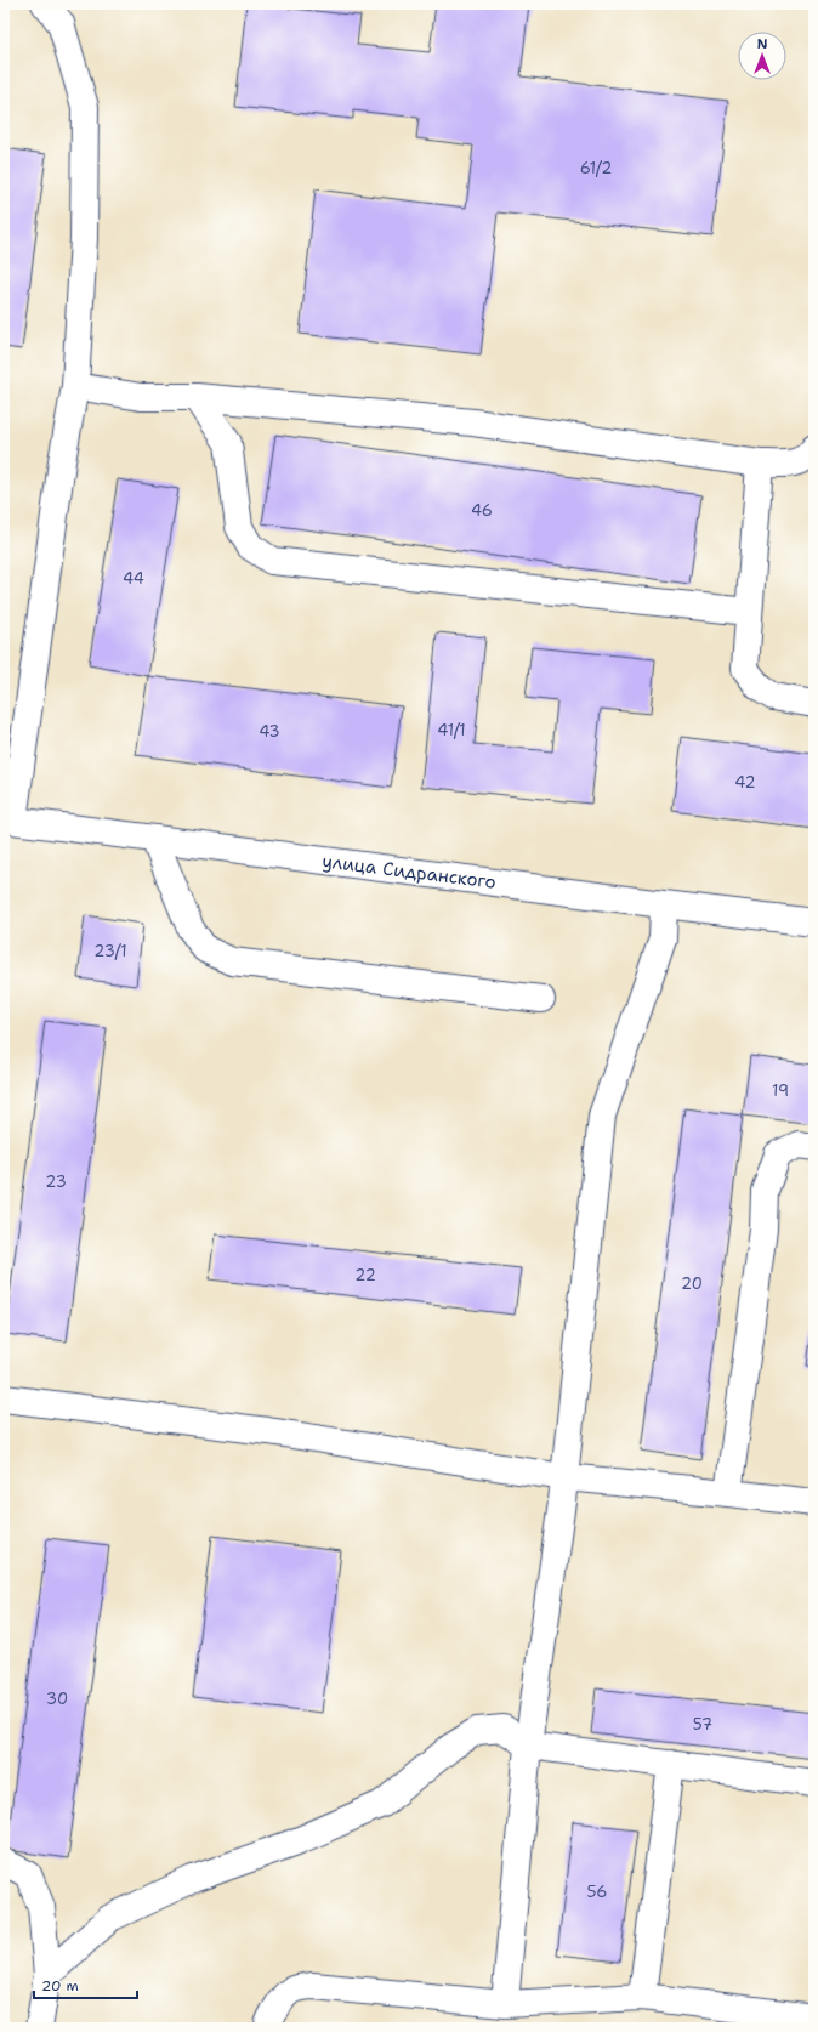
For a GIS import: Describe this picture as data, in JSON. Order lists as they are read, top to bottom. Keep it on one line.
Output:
{"streets":{"street":["улица Сидранского"]},"house_numbers":["61/2","46","44","41/1","43","42","23/1","19","23","22","20","30","57","56"],"scale_bar":"20 m","north":"top"}
